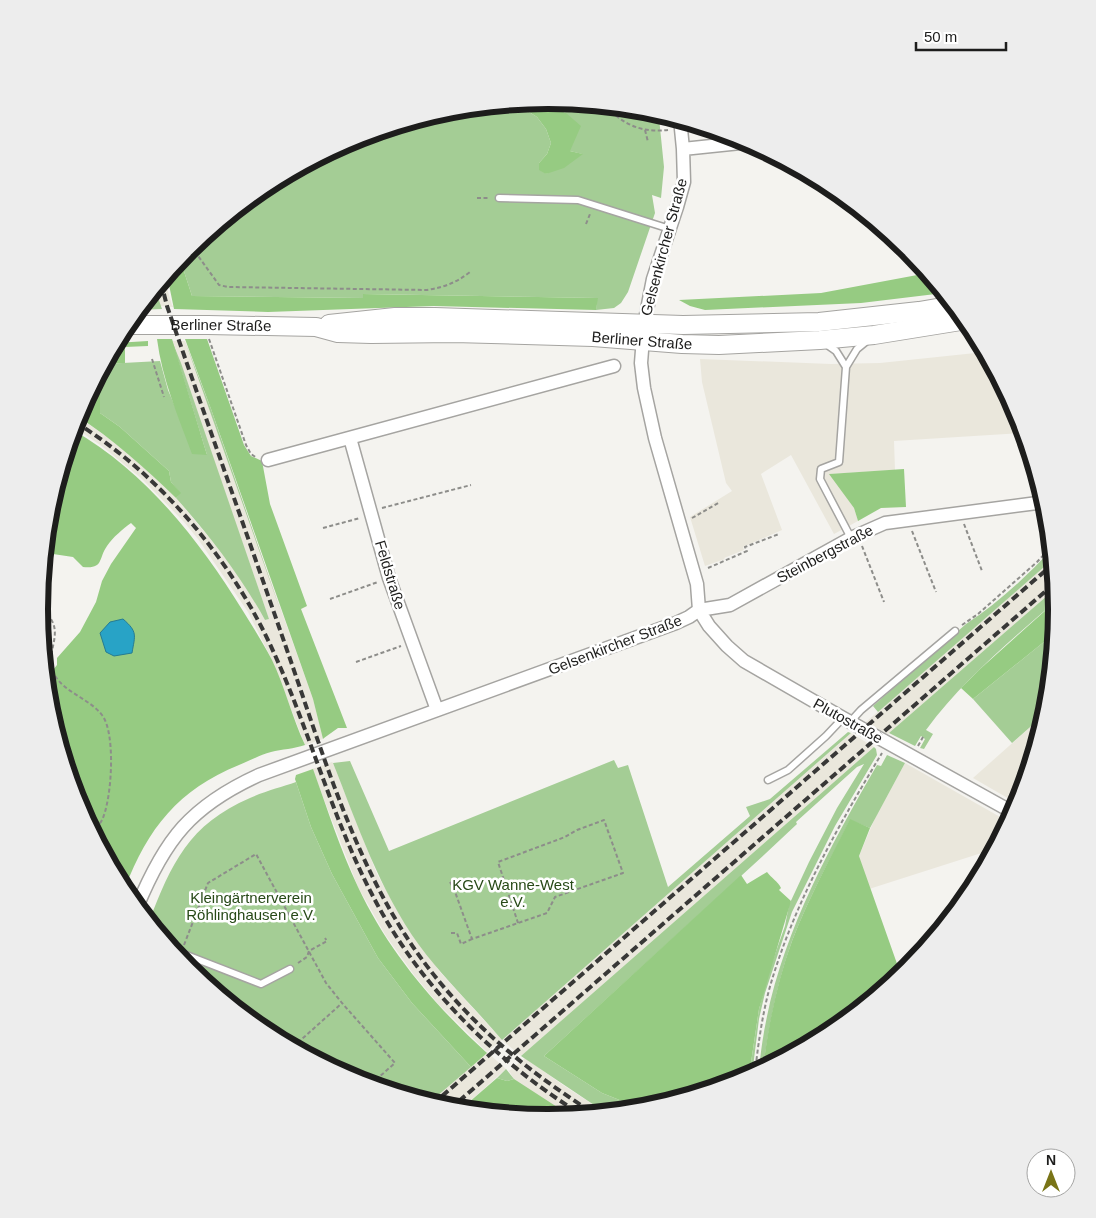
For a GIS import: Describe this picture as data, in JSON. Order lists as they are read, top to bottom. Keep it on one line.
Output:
{"streets":{"main road":["Berliner Straße"],"street":["Gelsenkircher Straße","Steinbergstraße","Feldstraße","Plutostraße"]},"crossings":[["Gelsenkircher Straße","Berliner Straße"],["Gelsenkircher Straße","Steinbergstraße"],["Gelsenkircher Straße","Feldstraße"],["Gelsenkircher Straße","Plutostraße"],["Steinbergstraße","Plutostraße"]],"parks":["KGV Wanne-West e.V.","Kleingärtnerverein Röhlinghausen e.V."],"scale_bar":"50 m","north":"top"}
